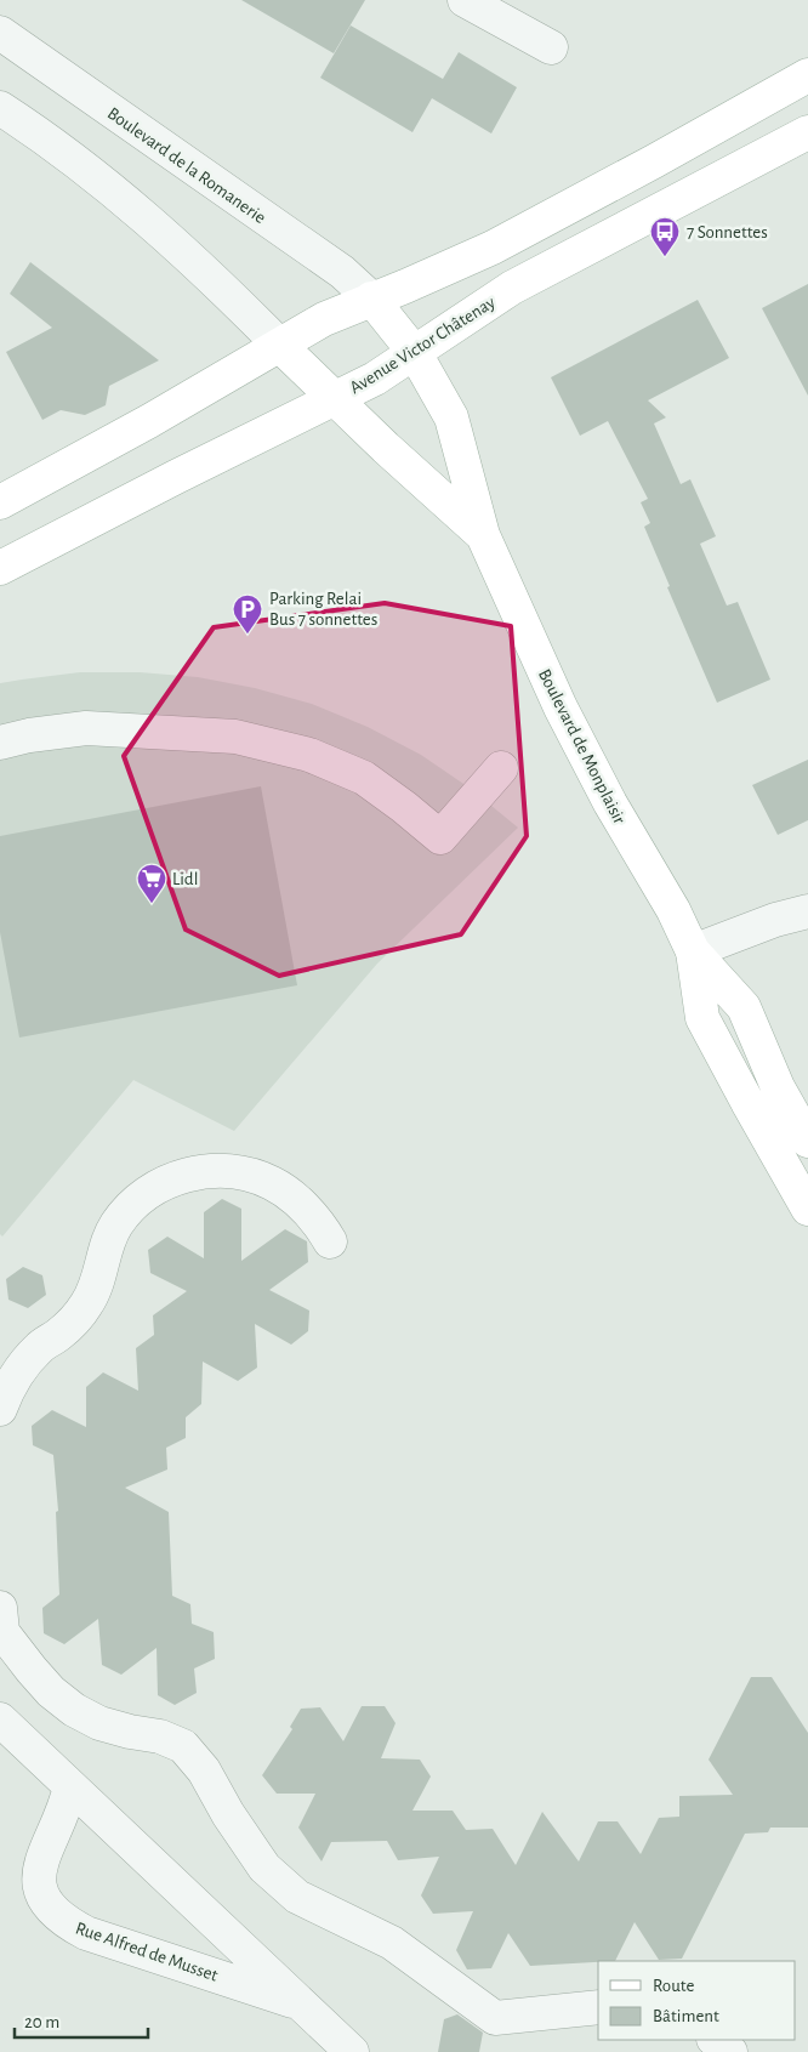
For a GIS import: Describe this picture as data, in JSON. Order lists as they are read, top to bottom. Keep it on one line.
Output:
{"streets":{"main road":["Avenue Victor Châtenay","Boulevard de Monplaisir"],"street":["Boulevard de la Romanerie","Rue Alfred de Musset"]},"crossings":[["Boulevard de la Romanerie","Boulevard de Monplaisir"],["Avenue Victor Châtenay","Boulevard de Monplaisir"]],"places":{"bus stop":["7 Sonnettes"],"parking":["Parking Relai Bus 7 sonnettes"],"supermarket":["Lidl"]},"legend":["Route","Bâtiment"],"scale_bar":"20 m"}
